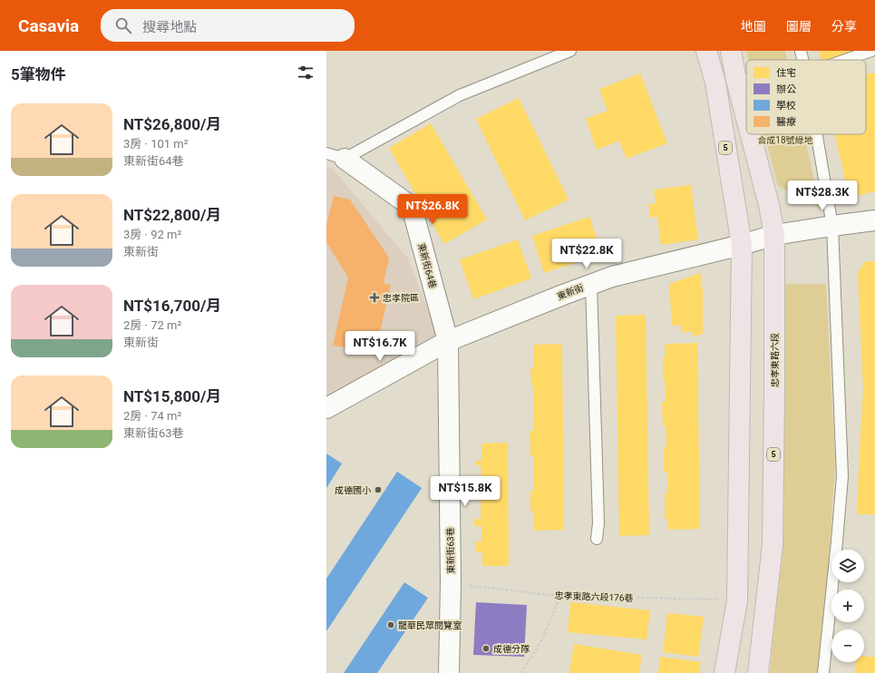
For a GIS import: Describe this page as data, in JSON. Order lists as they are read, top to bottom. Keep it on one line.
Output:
{"streets":{"main road":["5","忠孝東路六段"],"street":["東新街64巷","東新街","東新街63巷"],"path":["忠孝東路六段176巷"]},"crossings":[["5","東新街"],["5","忠孝東路六段176巷"],["東新街64巷","東新街"],["東新街64巷","東新街63巷"],["東新街","忠孝東路六段"],["東新街","東新街63巷"],["東新街63巷","忠孝東路六段176巷"]],"parks":["合成18號綠地"],"places":{"health":["忠孝院區"],"other":["成德國小","龍華民眾閱覽室","成德分隊"]},"legend":["住宅","辦公","學校","醫療"],"page":{"header":"Casavia","search":"搜尋地點","nav":["地圖","圖層","分享"],"heading":"5筆物件","list":[{"name":"NT$26,800/月","note":"3房 · 101 m² · 東新街64巷"},{"name":"NT$22,800/月","note":"3房 · 92 m² · 東新街"},{"name":"NT$16,700/月","note":"2房 · 72 m² · 東新街"},{"name":"NT$15,800/月","note":"2房 · 74 m² · 東新街63巷"}],"price":["NT$28.3K","NT$26.8K","NT$22.8K","NT$16.7K","NT$15.8K"],"map_buttons":["+","−"]}}
